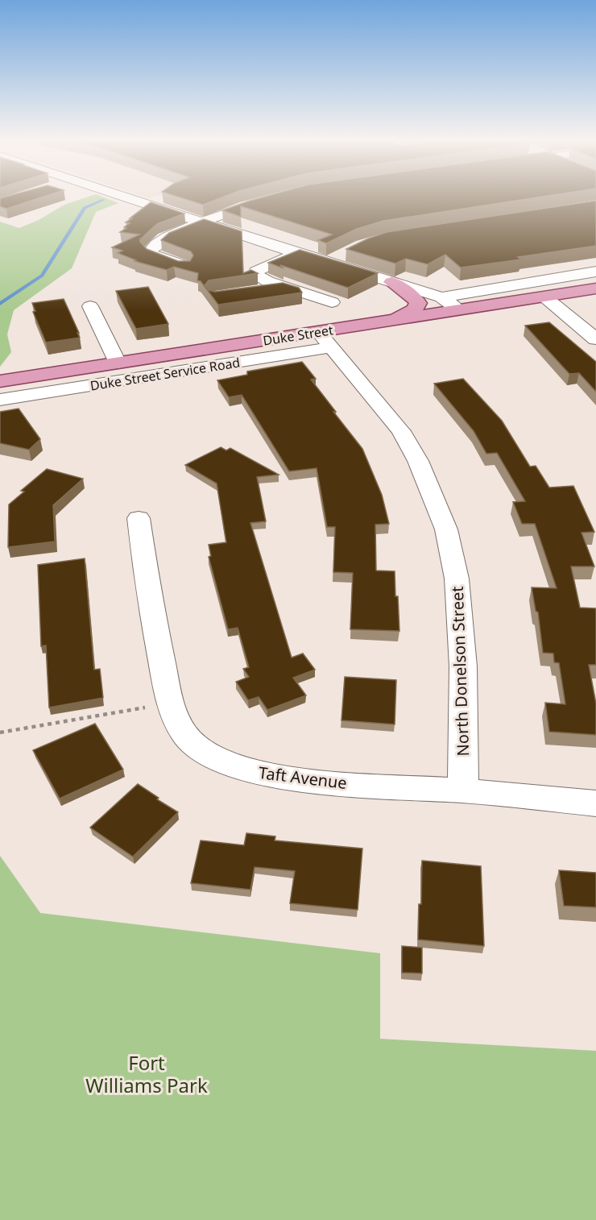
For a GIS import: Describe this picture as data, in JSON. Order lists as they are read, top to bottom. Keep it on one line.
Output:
{"streets":{"main road":["Duke Street"],"street":["Duke Street Service Road","North Donelson Street","Taft Avenue"]},"crossings":[["Duke Street","Duke Street Service Road"],["Duke Street","North Donelson Street"],["Duke Street Service Road","North Donelson Street"],["North Donelson Street","Taft Avenue"]],"parks":["Fort Williams Park"]}
